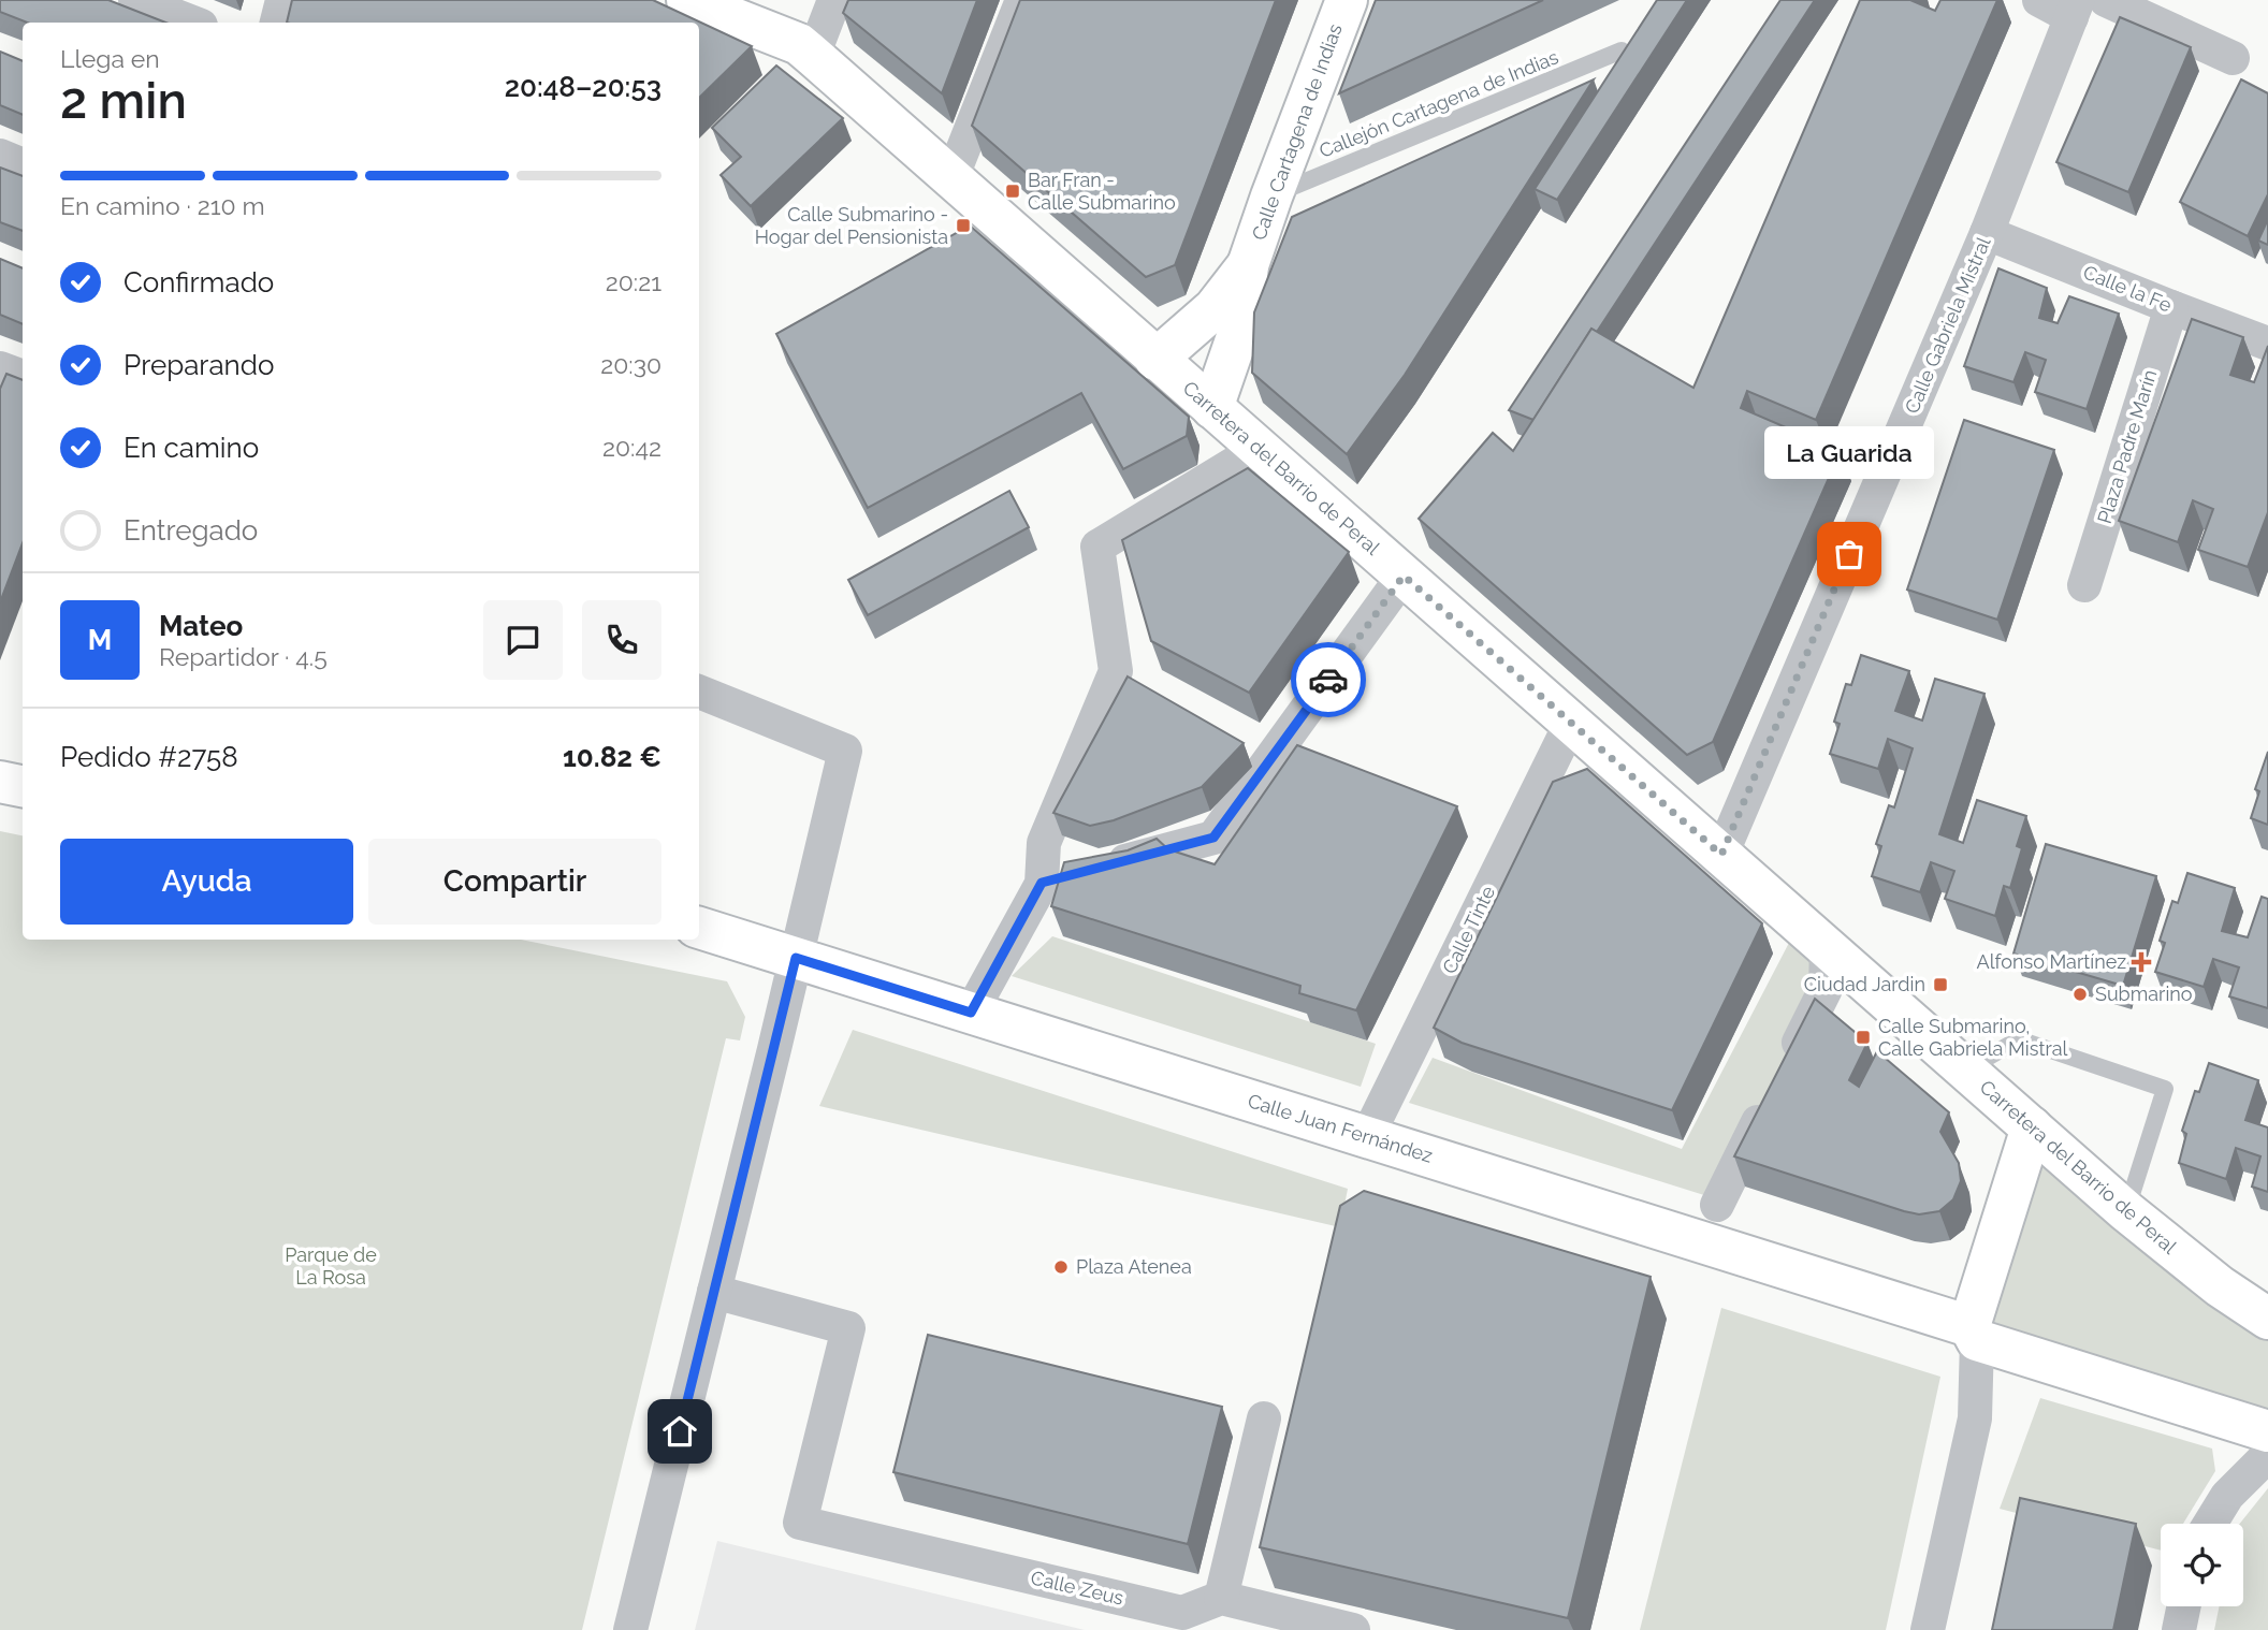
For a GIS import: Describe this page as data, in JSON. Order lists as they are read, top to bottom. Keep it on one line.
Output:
{"streets":{"street":["Calle Cartagena de Indias","Calle la Fe","Calle Gabriela Mistral","Plaza Padre Marín","Carretera del Barrio de Peral","Calle Tinte","Calle Juan Fernández","Calle Zeus"],"lane":["Callejón Cartagena de Indias"]},"crossings":[["Callejón Cartagena de Indias","Calle Cartagena de Indias"],["Calle Cartagena de Indias","Carretera del Barrio de Peral"],["Calle la Fe","Calle Gabriela Mistral"],["Calle la Fe","Plaza Padre Marín"],["Calle Gabriela Mistral","Carretera del Barrio de Peral"],["Carretera del Barrio de Peral","Calle Tinte"],["Calle Tinte","Calle Juan Fernández"]],"parks":["Parque de La Rosa"],"places":{"transit":["Bar Fran - Calle Submarino","Calle Submarino - Hogar del Pensionista","Ciudad Jardin","Calle Submarino, Calle Gabriela Mistral"],"other":["La Guarida","Submarino","Plaza Atenea"],"health":["Alfonso Martínez"]},"page":{"heading":["2 min","Llega en","20:48–20:53"],"panel":["Mateo","Repartidor · 4.5","Pedido #2758","10.82 €"],"bar":"En camino · 210 m","list":[["Confirmado","20:21"],["Preparando","20:30"],["En camino","20:42"],"Entregado"],"bubble":"La Guarida","round":"M","buttons":["Ayuda","Compartir"]}}
